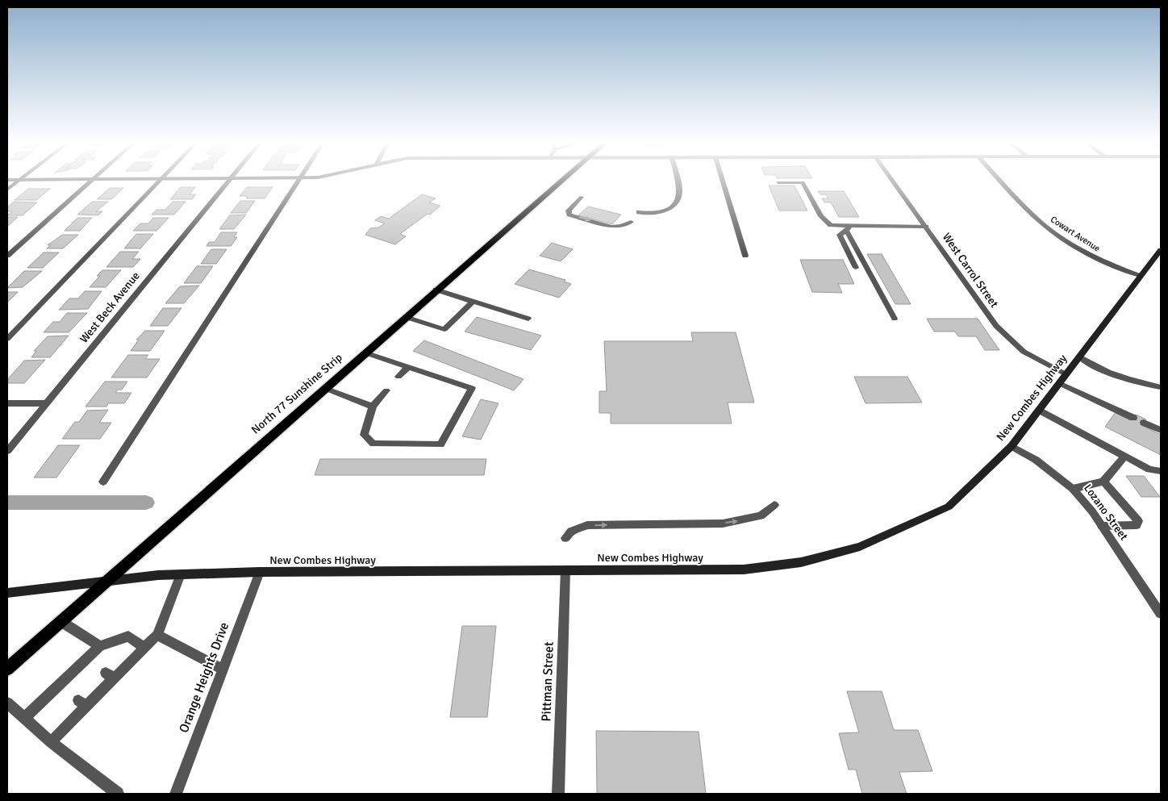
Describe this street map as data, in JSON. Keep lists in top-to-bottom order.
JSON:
{
  "streets": {
    "main road": ["North 77 Sunshine Strip"],
    "street": [
      "Cowart Avenue",
      "West Carrol Street",
      "West Beck Avenue",
      "New Combes Highway",
      "Lozano Street",
      "Orange Heights Drive",
      "Pittman Street"
    ]
  },
  "crossings": [
    ["Cowart Avenue", "New Combes Highway"],
    ["West Carrol Street", "New Combes Highway"],
    ["North 77 Sunshine Strip", "New Combes Highway"],
    ["New Combes Highway", "Lozano Street"],
    ["New Combes Highway", "Orange Heights Drive"],
    ["New Combes Highway", "Pittman Street"]
  ]
}
